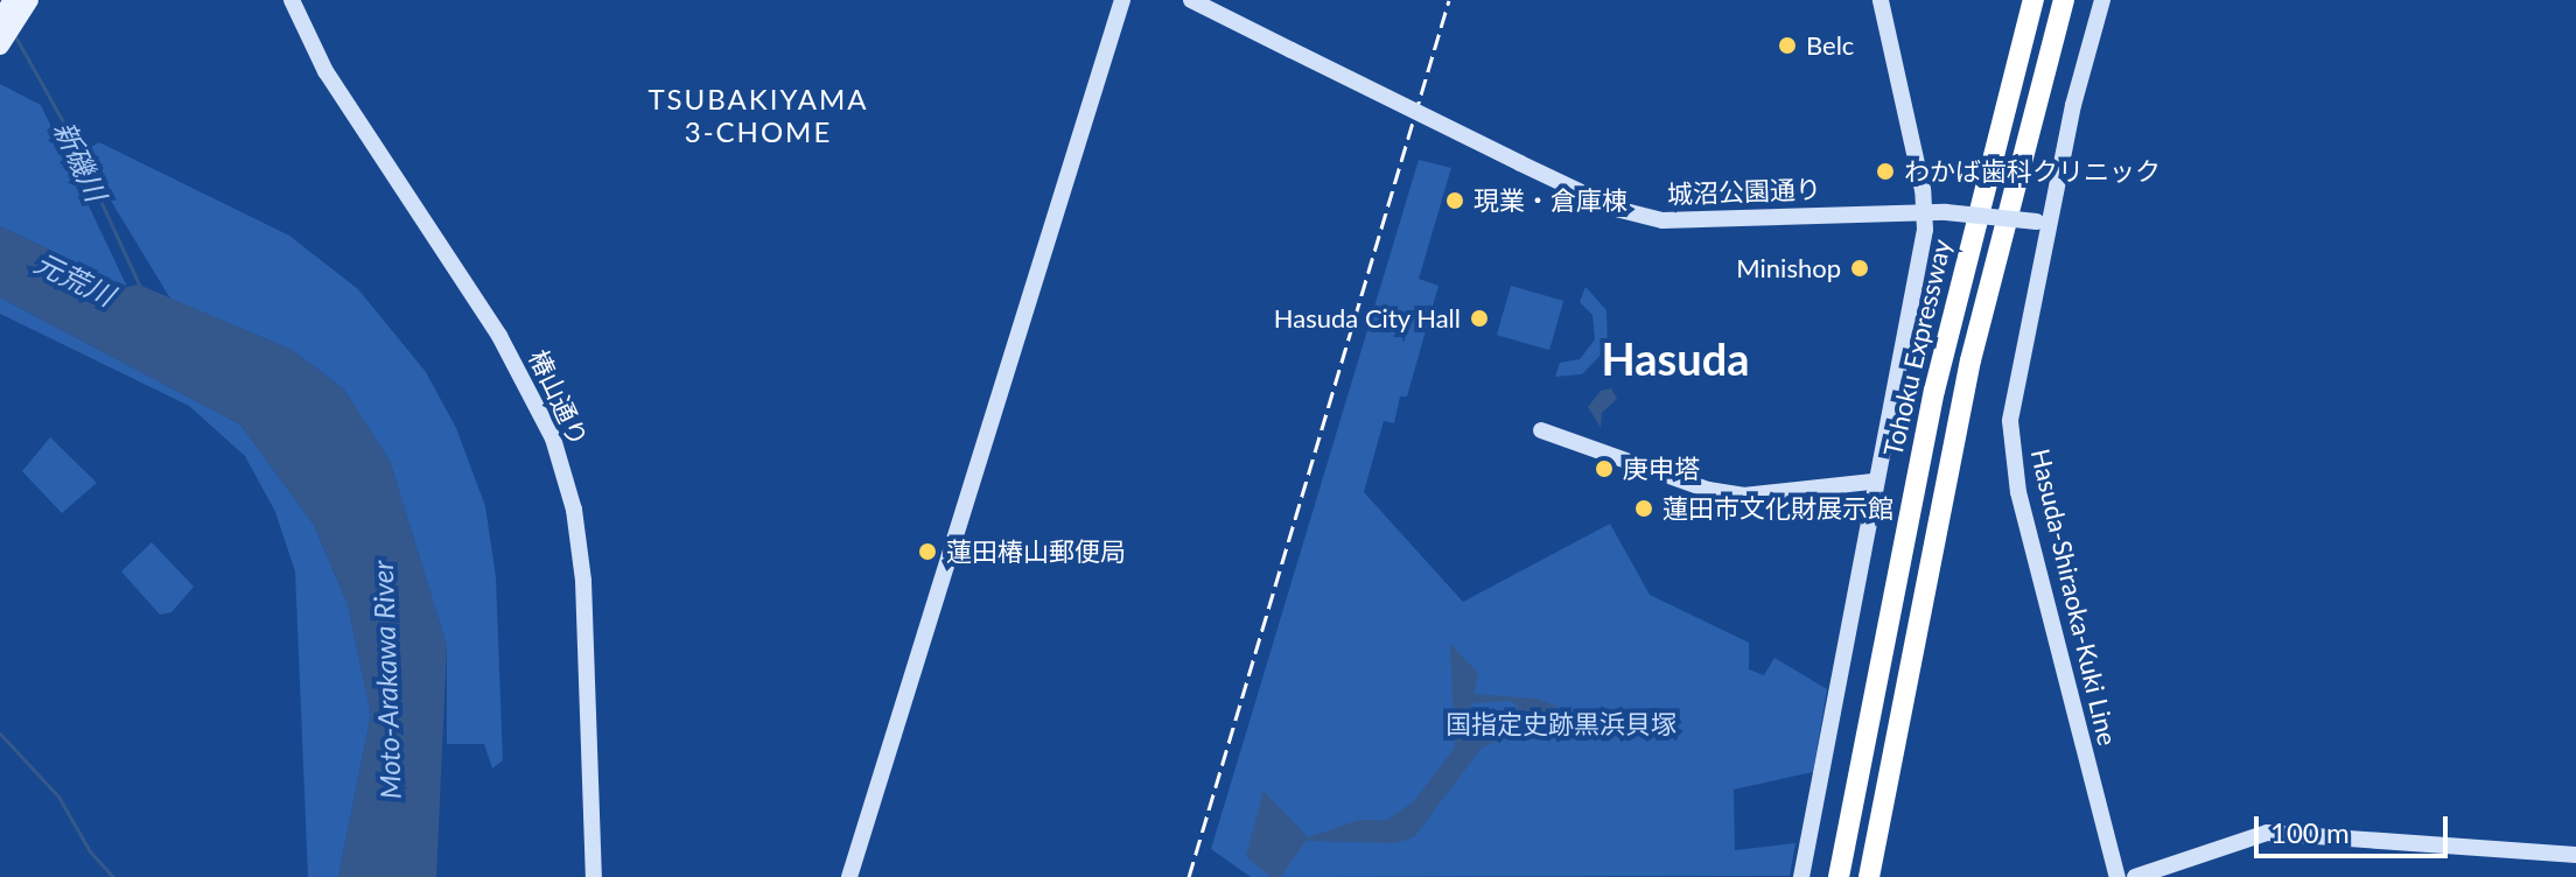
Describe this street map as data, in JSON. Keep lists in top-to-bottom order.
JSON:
{
  "streets": {
    "highway": ["Tohoku Expressway"],
    "street": ["城沼公園通り", "椿山通り", "Hasuda-Shiraoka-Kuki Line"]
  },
  "crossings": [
    ["城沼公園通り", "Hasuda-Shiraoka-Kuki Line"]
  ],
  "districts": ["TSUBAKIYAMA 3-CHOME", "Hasuda"],
  "water": ["新磯川", "元荒川", "Moto-Arakawa River"],
  "parks": ["国指定史跡黒浜貝塚"],
  "places": [
    "Belc",
    "わかば歯科クリニック",
    "現業・倉庫棟",
    "Minishop",
    "Hasuda City Hall",
    "庚申塔",
    "蓮田市文化財展示館",
    "蓮田椿山郵便局"
  ],
  "scale_bar": "100 m"
}
